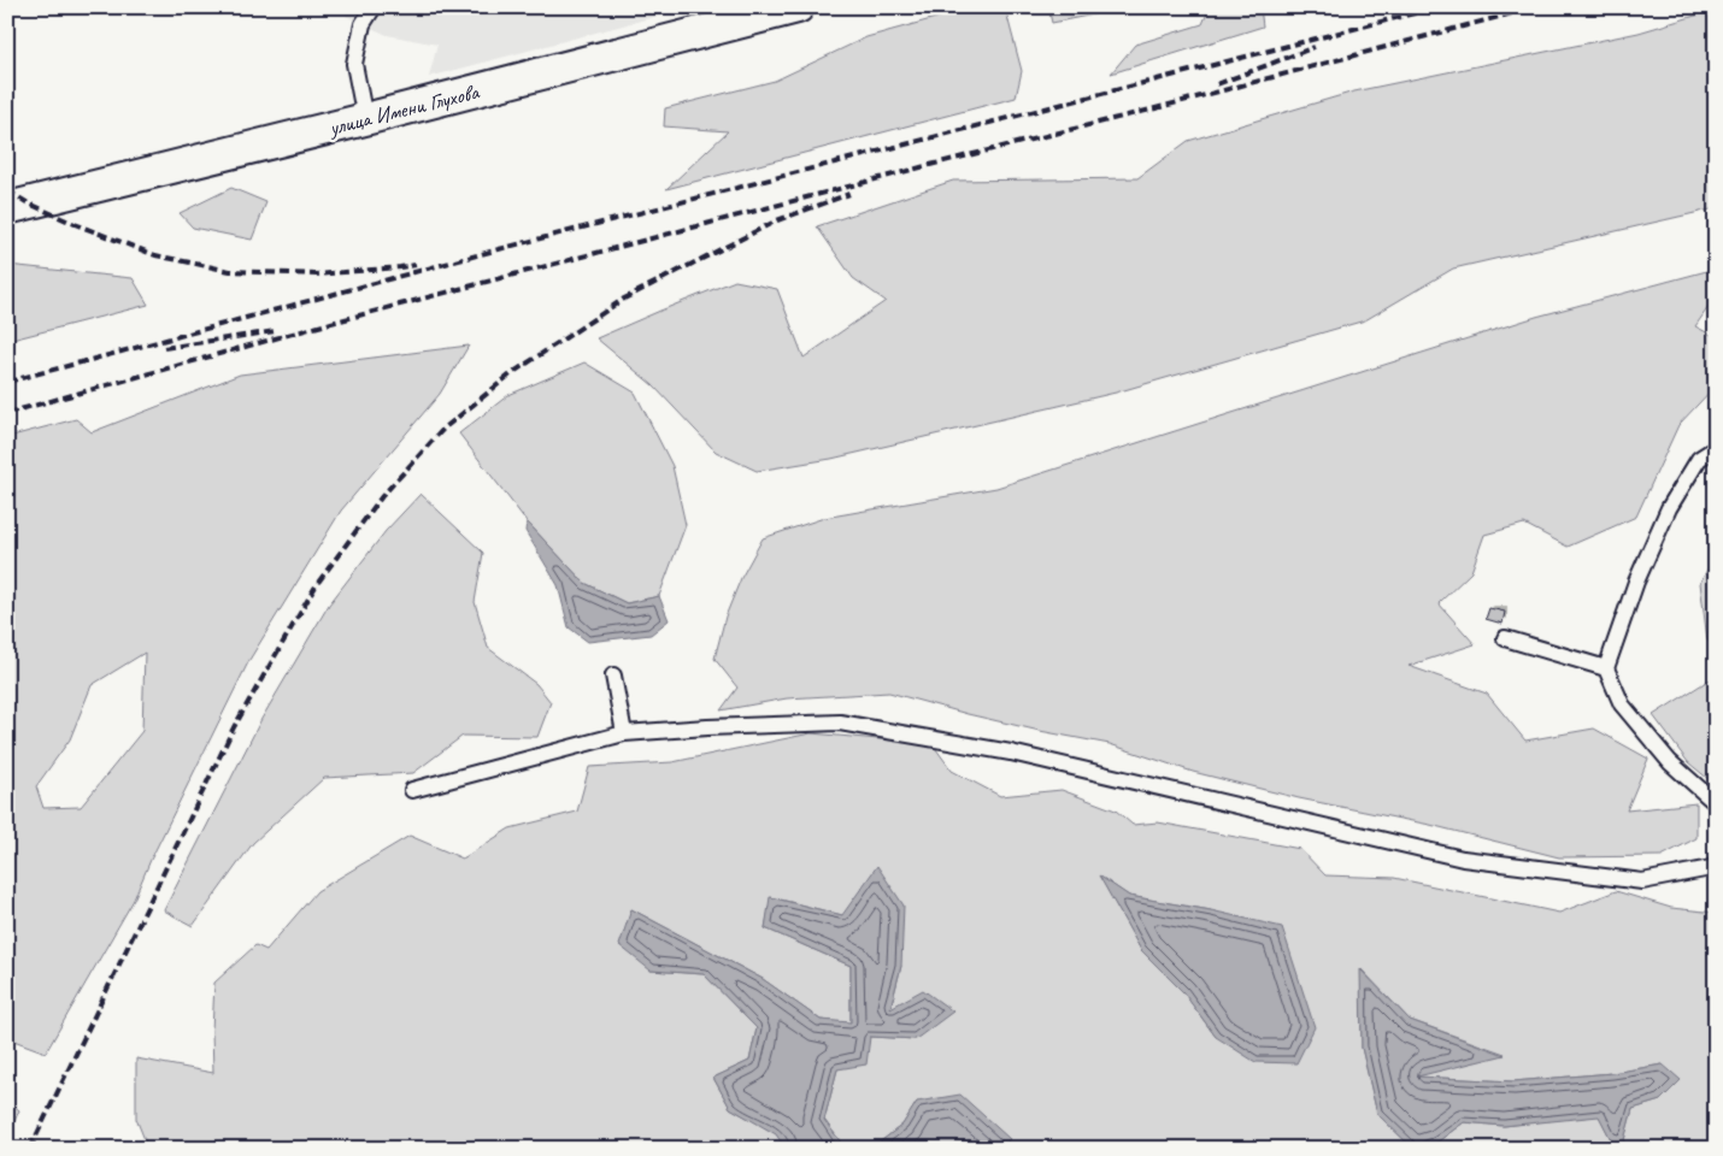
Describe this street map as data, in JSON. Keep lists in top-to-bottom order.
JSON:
{
  "streets": {
    "street": ["улица Имени Глухова"]
  }
}
